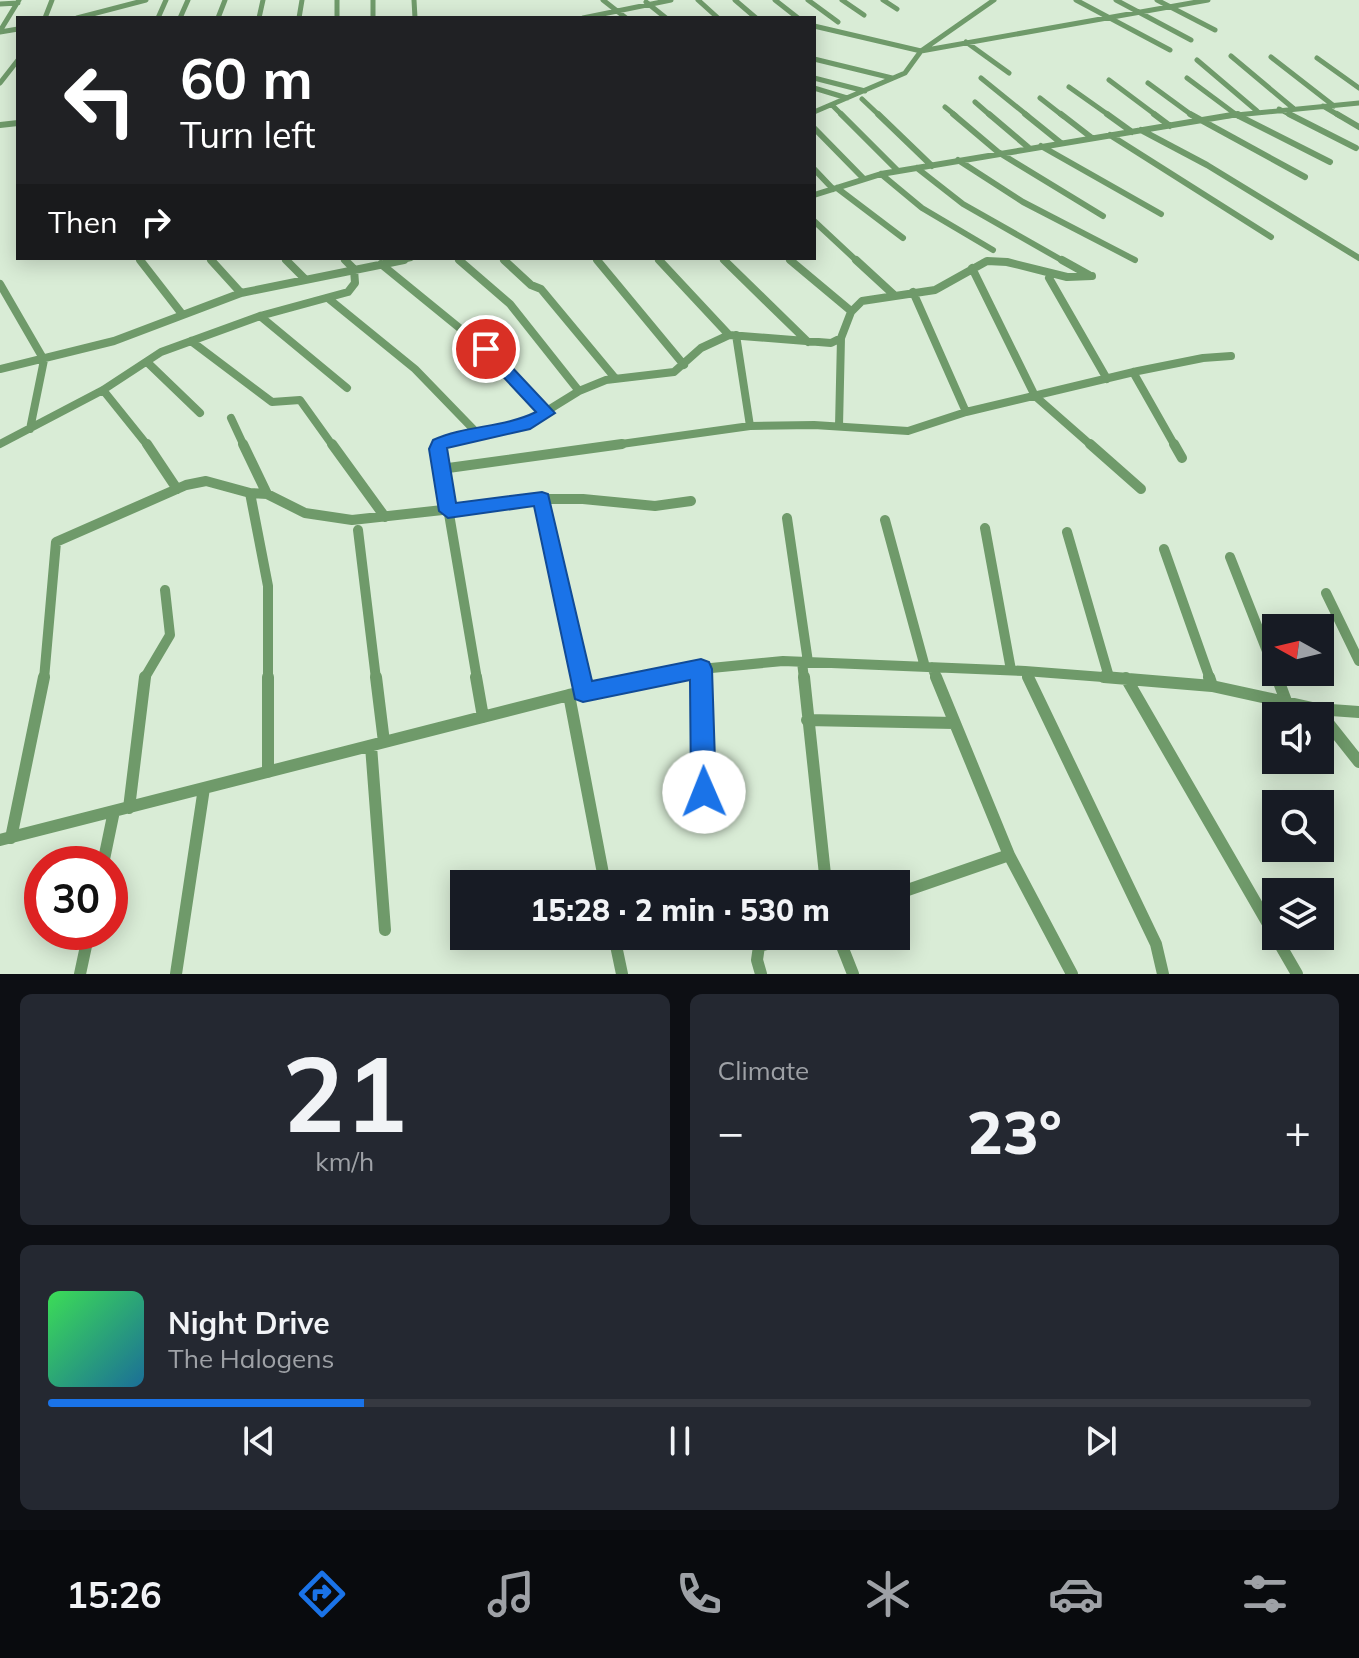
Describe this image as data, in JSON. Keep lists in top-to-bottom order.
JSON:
{
  "north": "left",
  "page": {
    "turn": ["60 m", "Turn left"],
    "then": "Then",
    "limit": "30",
    "trip": "15:28 · 2 min · 530 m",
    "tile": [
      ["21", "km/h"],
      "Climate"
    ],
    "heat": ["−", "23°", "+"],
    "song": ["Night Drive", "The Halogens"],
    "tabs": "15:26"
  }
}
